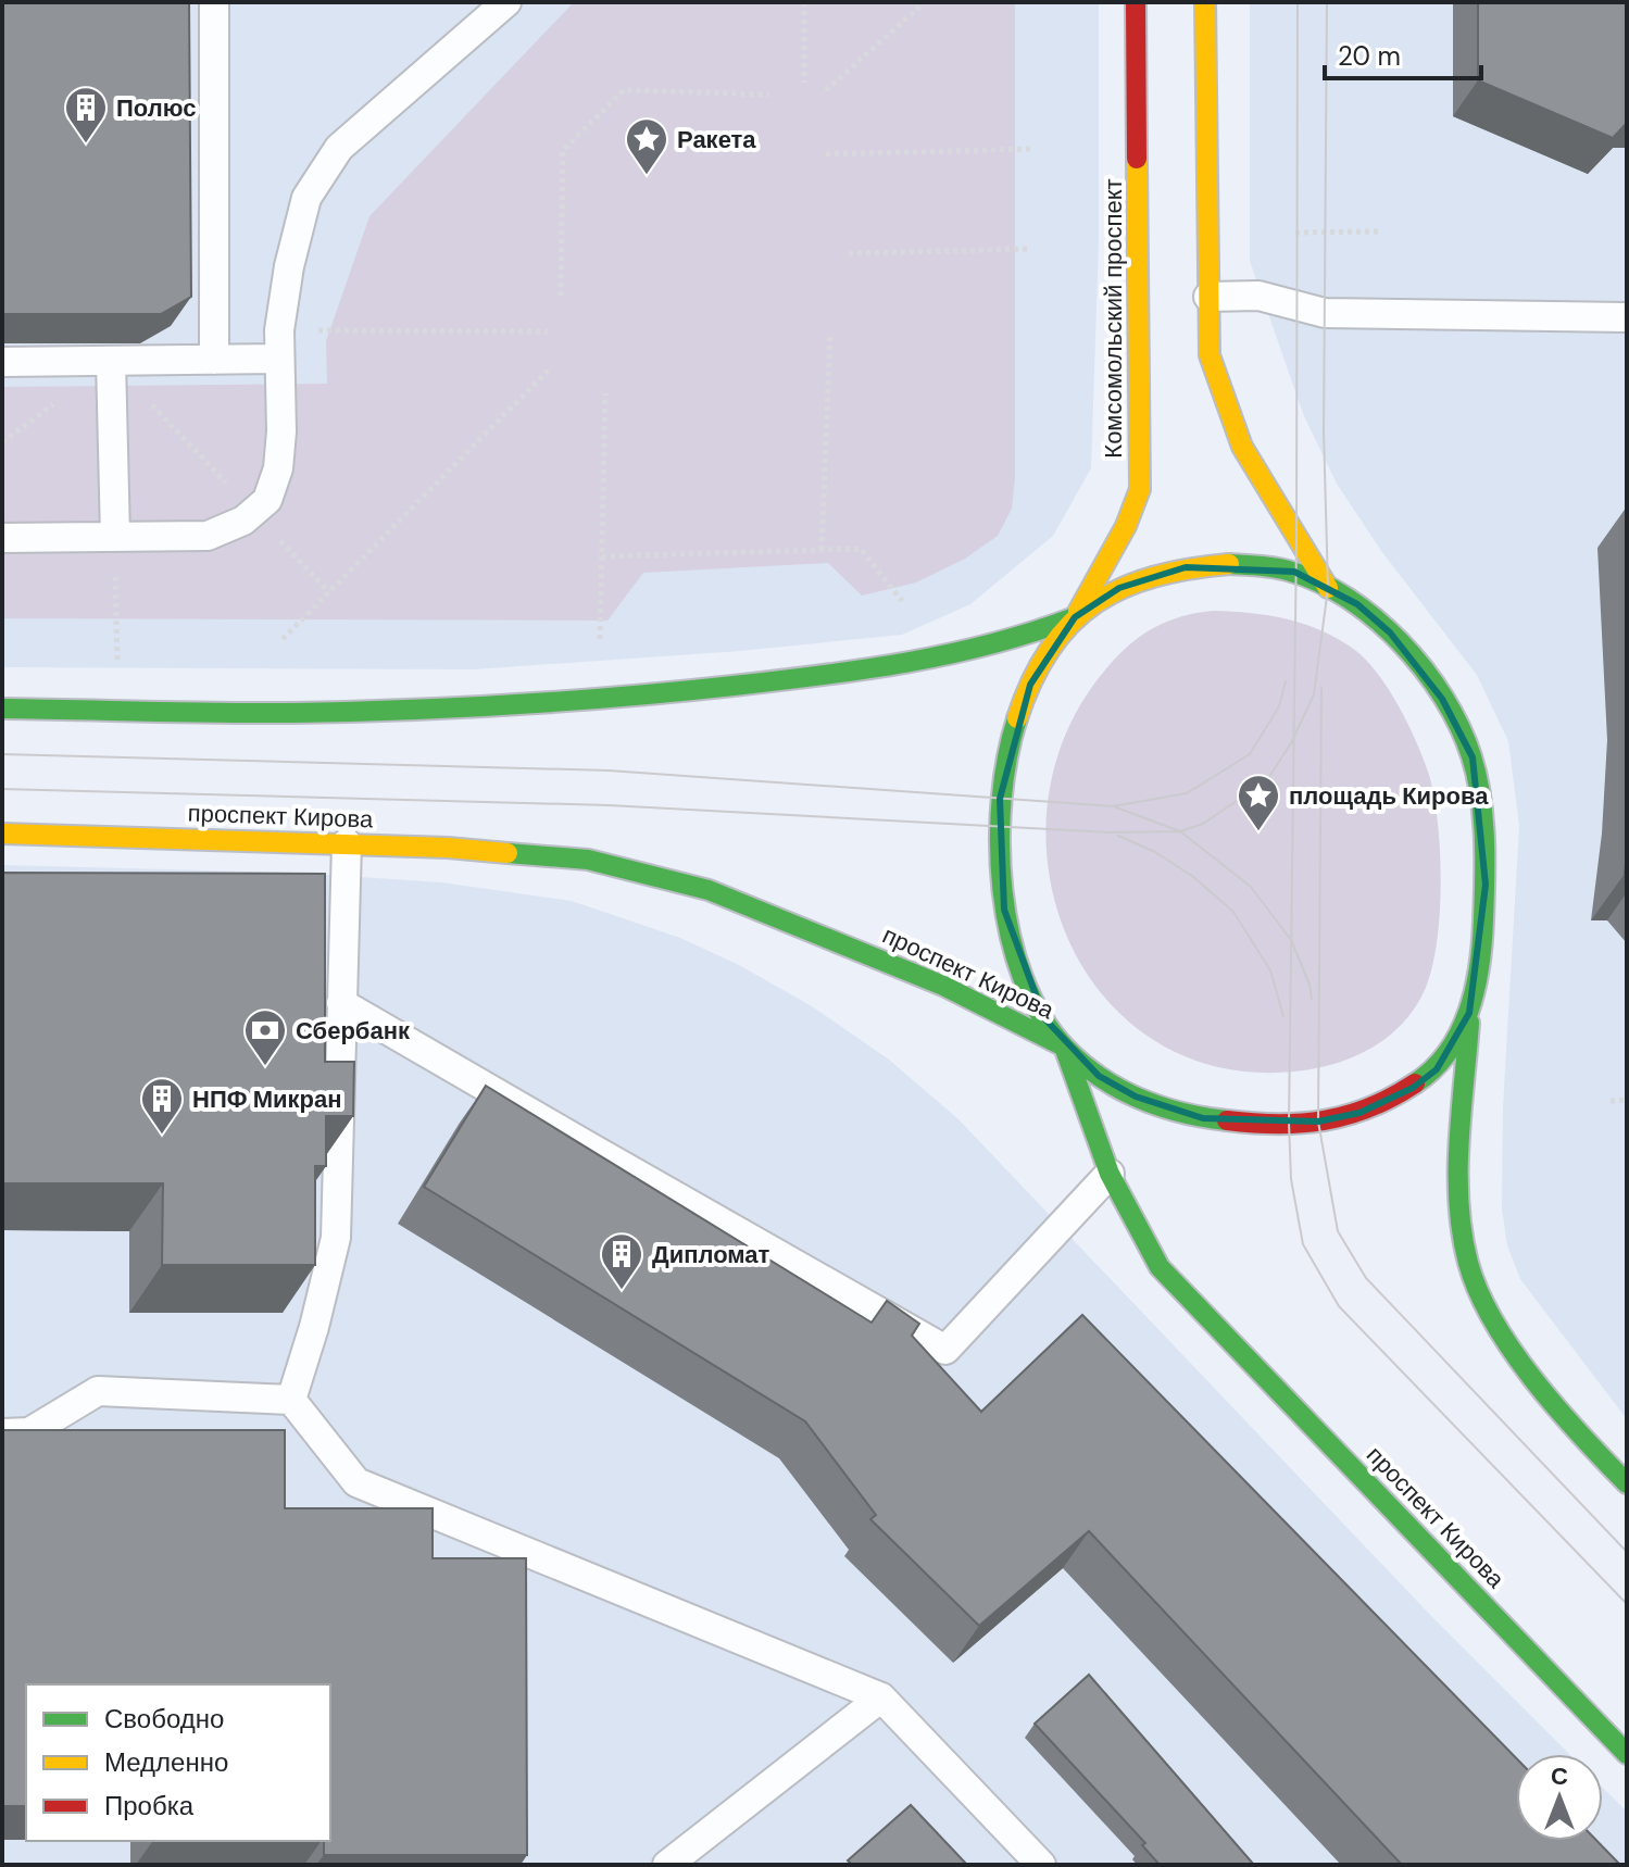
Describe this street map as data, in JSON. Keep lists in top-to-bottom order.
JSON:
{
  "streets": {
    "main road": ["Комсомольский проспект", "проспект Кирова"]
  },
  "places": {
    "building": ["Полюс", "НПФ Микран", "Дипломат"],
    "place": ["Ракета", "площадь Кирова"],
    "bank": ["Сбербанк"]
  },
  "legend": ["Свободно", "Медленно", "Пробка"],
  "scale_bar": "20 m",
  "north": "top"
}
